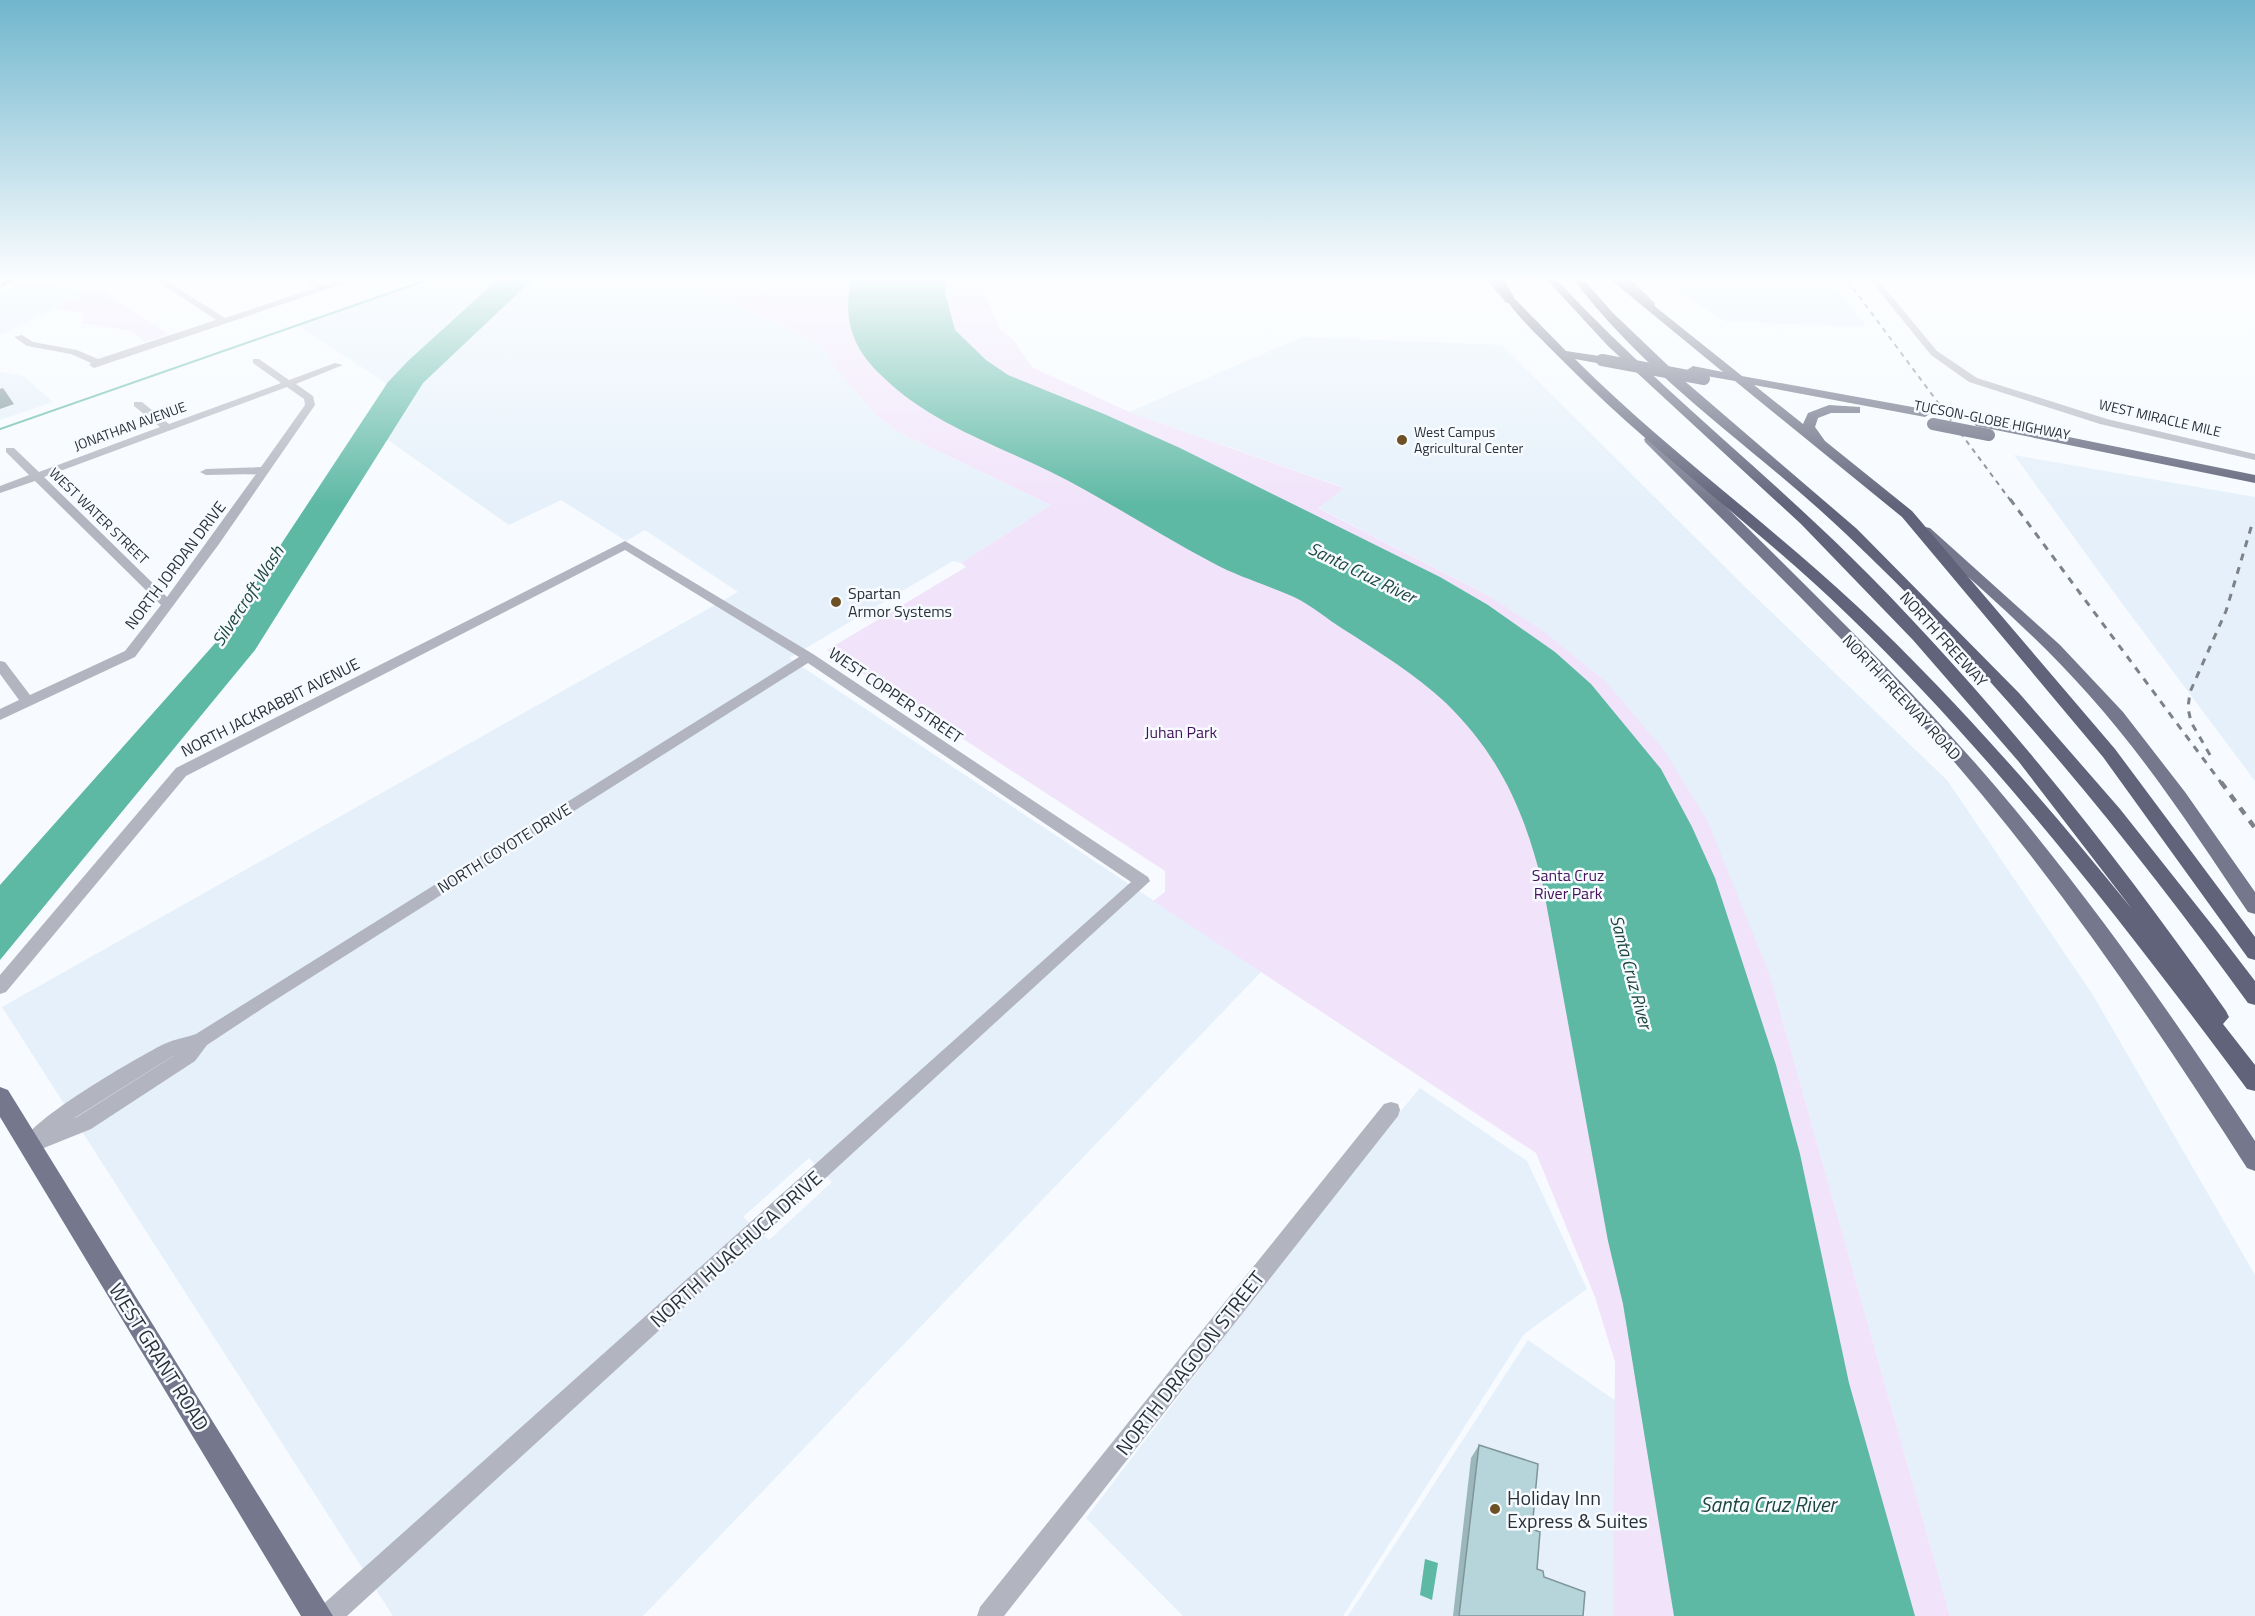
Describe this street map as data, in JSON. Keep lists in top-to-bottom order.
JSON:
{
  "streets": {
    "highway": ["TUCSON-GLOBE HIGHWAY", "NORTH FREEWAY", "NORTH FREEWAY ROAD"],
    "main road": ["WEST GRANT ROAD"],
    "street": [
      "WEST MIRACLE MILE",
      "JONATHAN AVENUE",
      "WEST WATER STREET",
      "NORTH JORDAN DRIVE",
      "WEST COPPER STREET",
      "NORTH JACKRABBIT AVENUE",
      "NORTH COYOTE DRIVE",
      "NORTH HUACHUCA DRIVE",
      "NORTH DRAGOON STREET"
    ]
  },
  "crossings": [
    ["JONATHAN AVENUE", "WEST WATER STREET"],
    ["JONATHAN AVENUE", "NORTH JORDAN DRIVE"],
    ["WEST WATER STREET", "NORTH JORDAN DRIVE"],
    ["WEST COPPER STREET", "NORTH JACKRABBIT AVENUE"],
    ["WEST COPPER STREET", "NORTH COYOTE DRIVE"],
    ["WEST COPPER STREET", "NORTH HUACHUCA DRIVE"],
    ["NORTH COYOTE DRIVE", "WEST GRANT ROAD"]
  ],
  "water": ["Santa Cruz River", "Silvercroft Wash"],
  "parks": ["Juhan Park", "Santa Cruz River Park"],
  "places": ["West Campus Agricultural Center", "Spartan Armor Systems", "Holiday Inn Express & Suites"]
}
